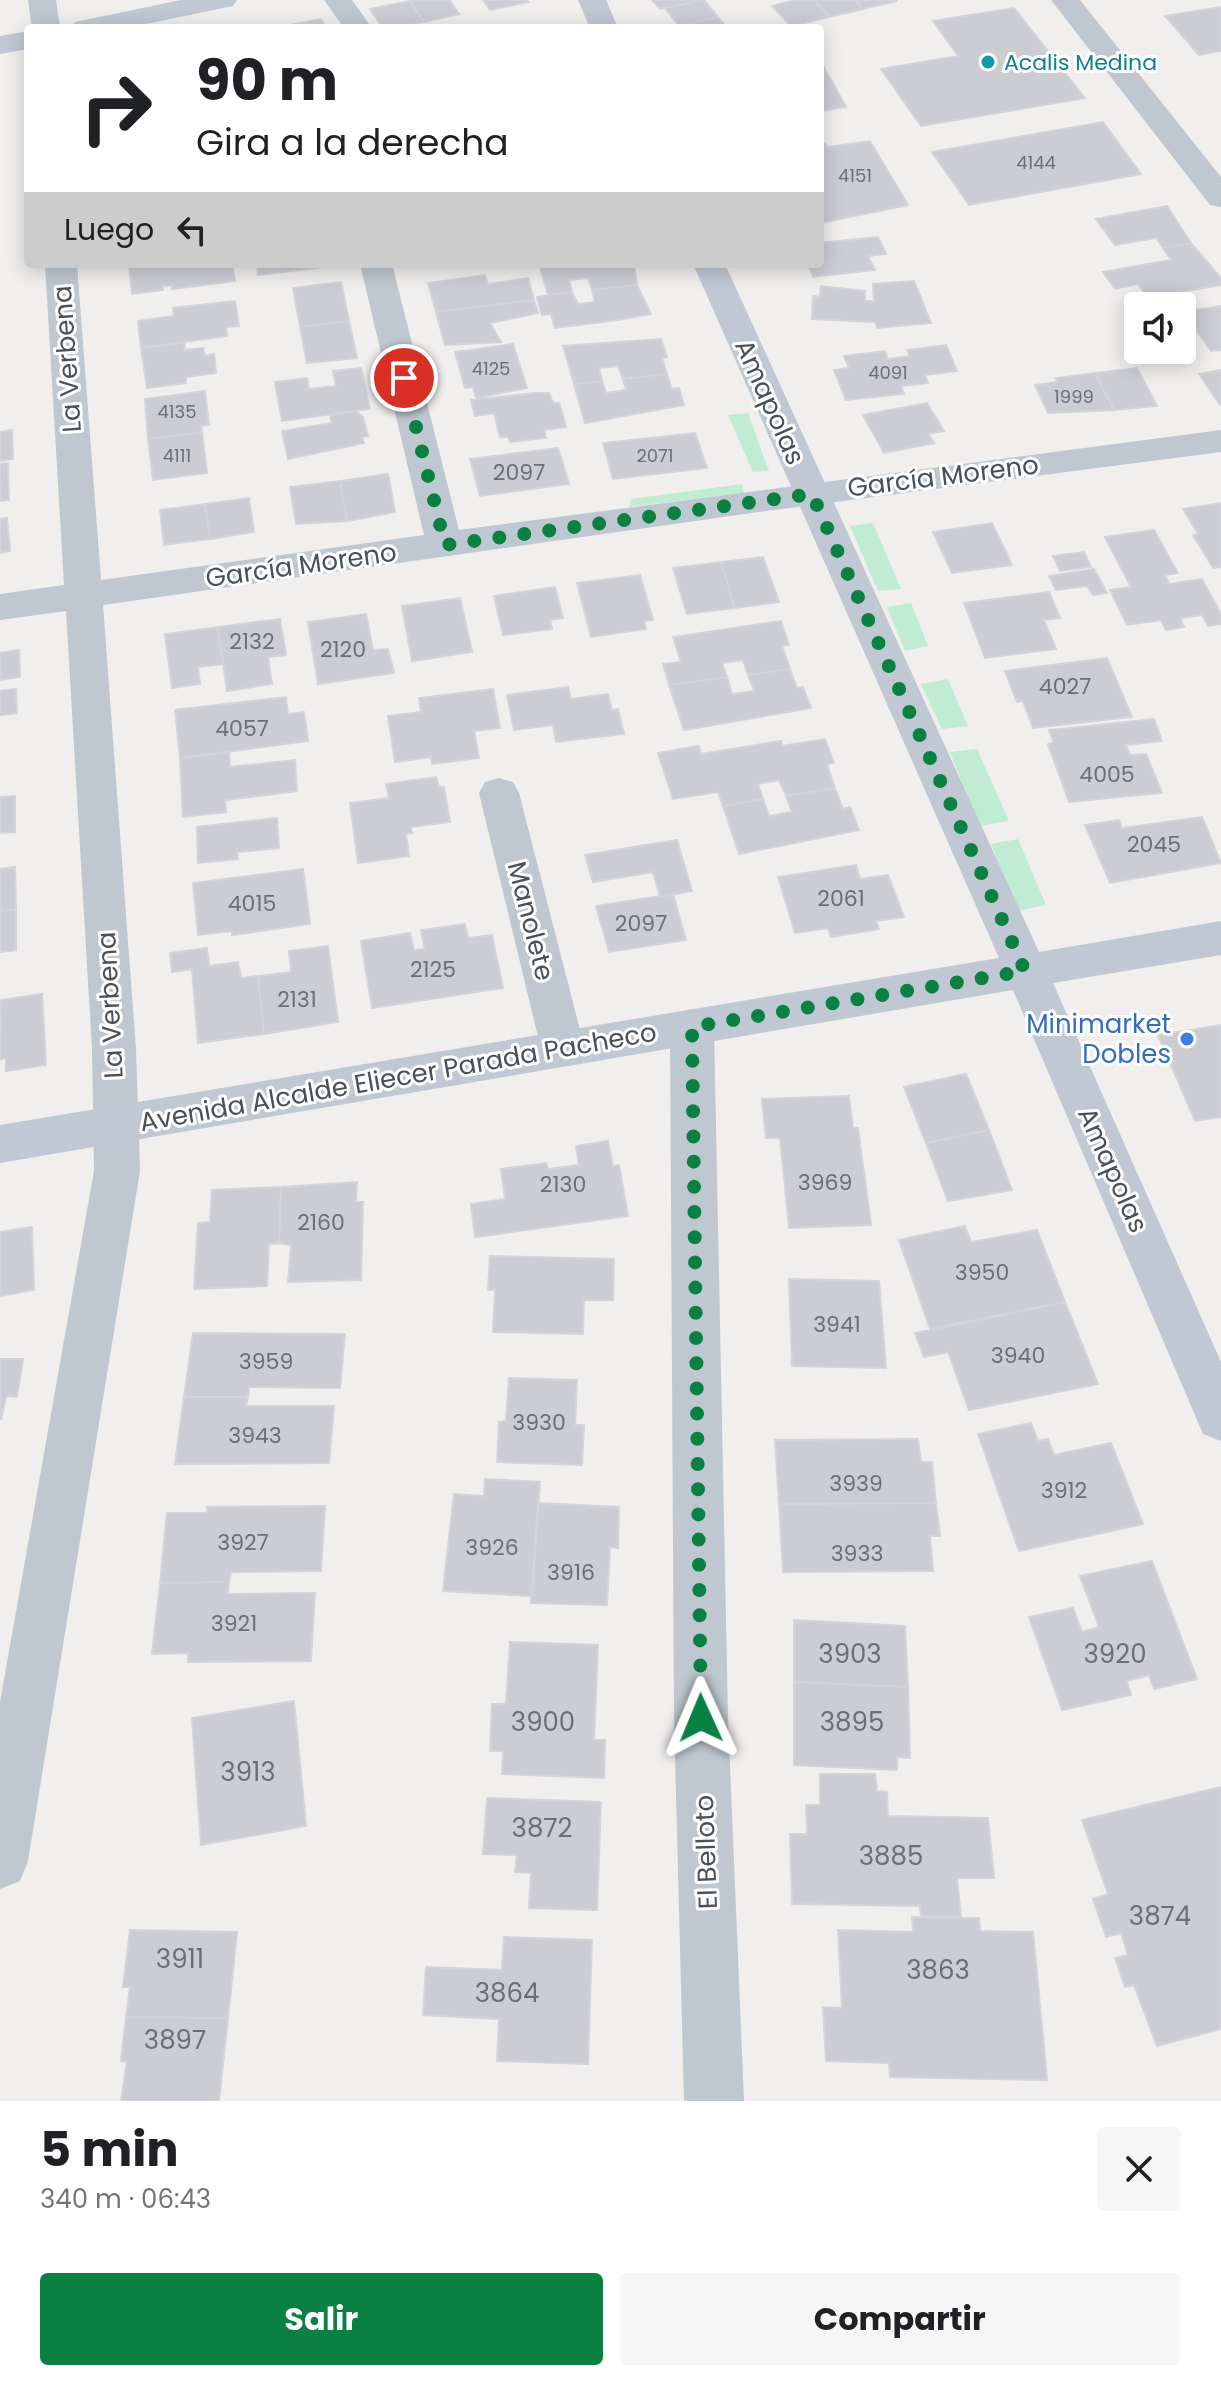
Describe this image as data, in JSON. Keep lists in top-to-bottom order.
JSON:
{
  "streets": {
    "street": [
      "La Verbena",
      "Amapolas",
      "García Moreno",
      "Manolete",
      "Avenida Alcalde Eliecer Parada Pacheco",
      "El Belloto"
    ]
  },
  "crossings": [
    ["La Verbena", "García Moreno"],
    ["La Verbena", "Avenida Alcalde Eliecer Parada Pacheco"],
    ["Amapolas", "García Moreno"],
    ["Amapolas", "Avenida Alcalde Eliecer Parada Pacheco"],
    ["Manolete", "Avenida Alcalde Eliecer Parada Pacheco"],
    ["Avenida Alcalde Eliecer Parada Pacheco", "El Belloto"]
  ],
  "places": ["Acalis Medina", "Minimarket Dobles"],
  "house_numbers": [
    "4144",
    "4151",
    "4125",
    "4091",
    "1999",
    "4135",
    "4111",
    "2071",
    "2097",
    "2132",
    "2120",
    "4027",
    "4057",
    "4005",
    "2045",
    "2061",
    "4015",
    "2097",
    "2125",
    "2131",
    "3969",
    "2130",
    "2160",
    "3950",
    "3941",
    "3940",
    "3959",
    "3930",
    "3943",
    "3939",
    "3912",
    "3927",
    "3926",
    "3933",
    "3916",
    "3921",
    "3903",
    "3920",
    "3900",
    "3895",
    "3913",
    "3872",
    "3885",
    "3874",
    "3911",
    "3863",
    "3864",
    "3897"
  ],
  "page": {
    "turn": ["90 m", "Gira a la derecha"],
    "then": "Luego",
    "heading": ["5 min", "340 m · 06:43"],
    "buttons": ["Salir", "Compartir"]
  }
}
